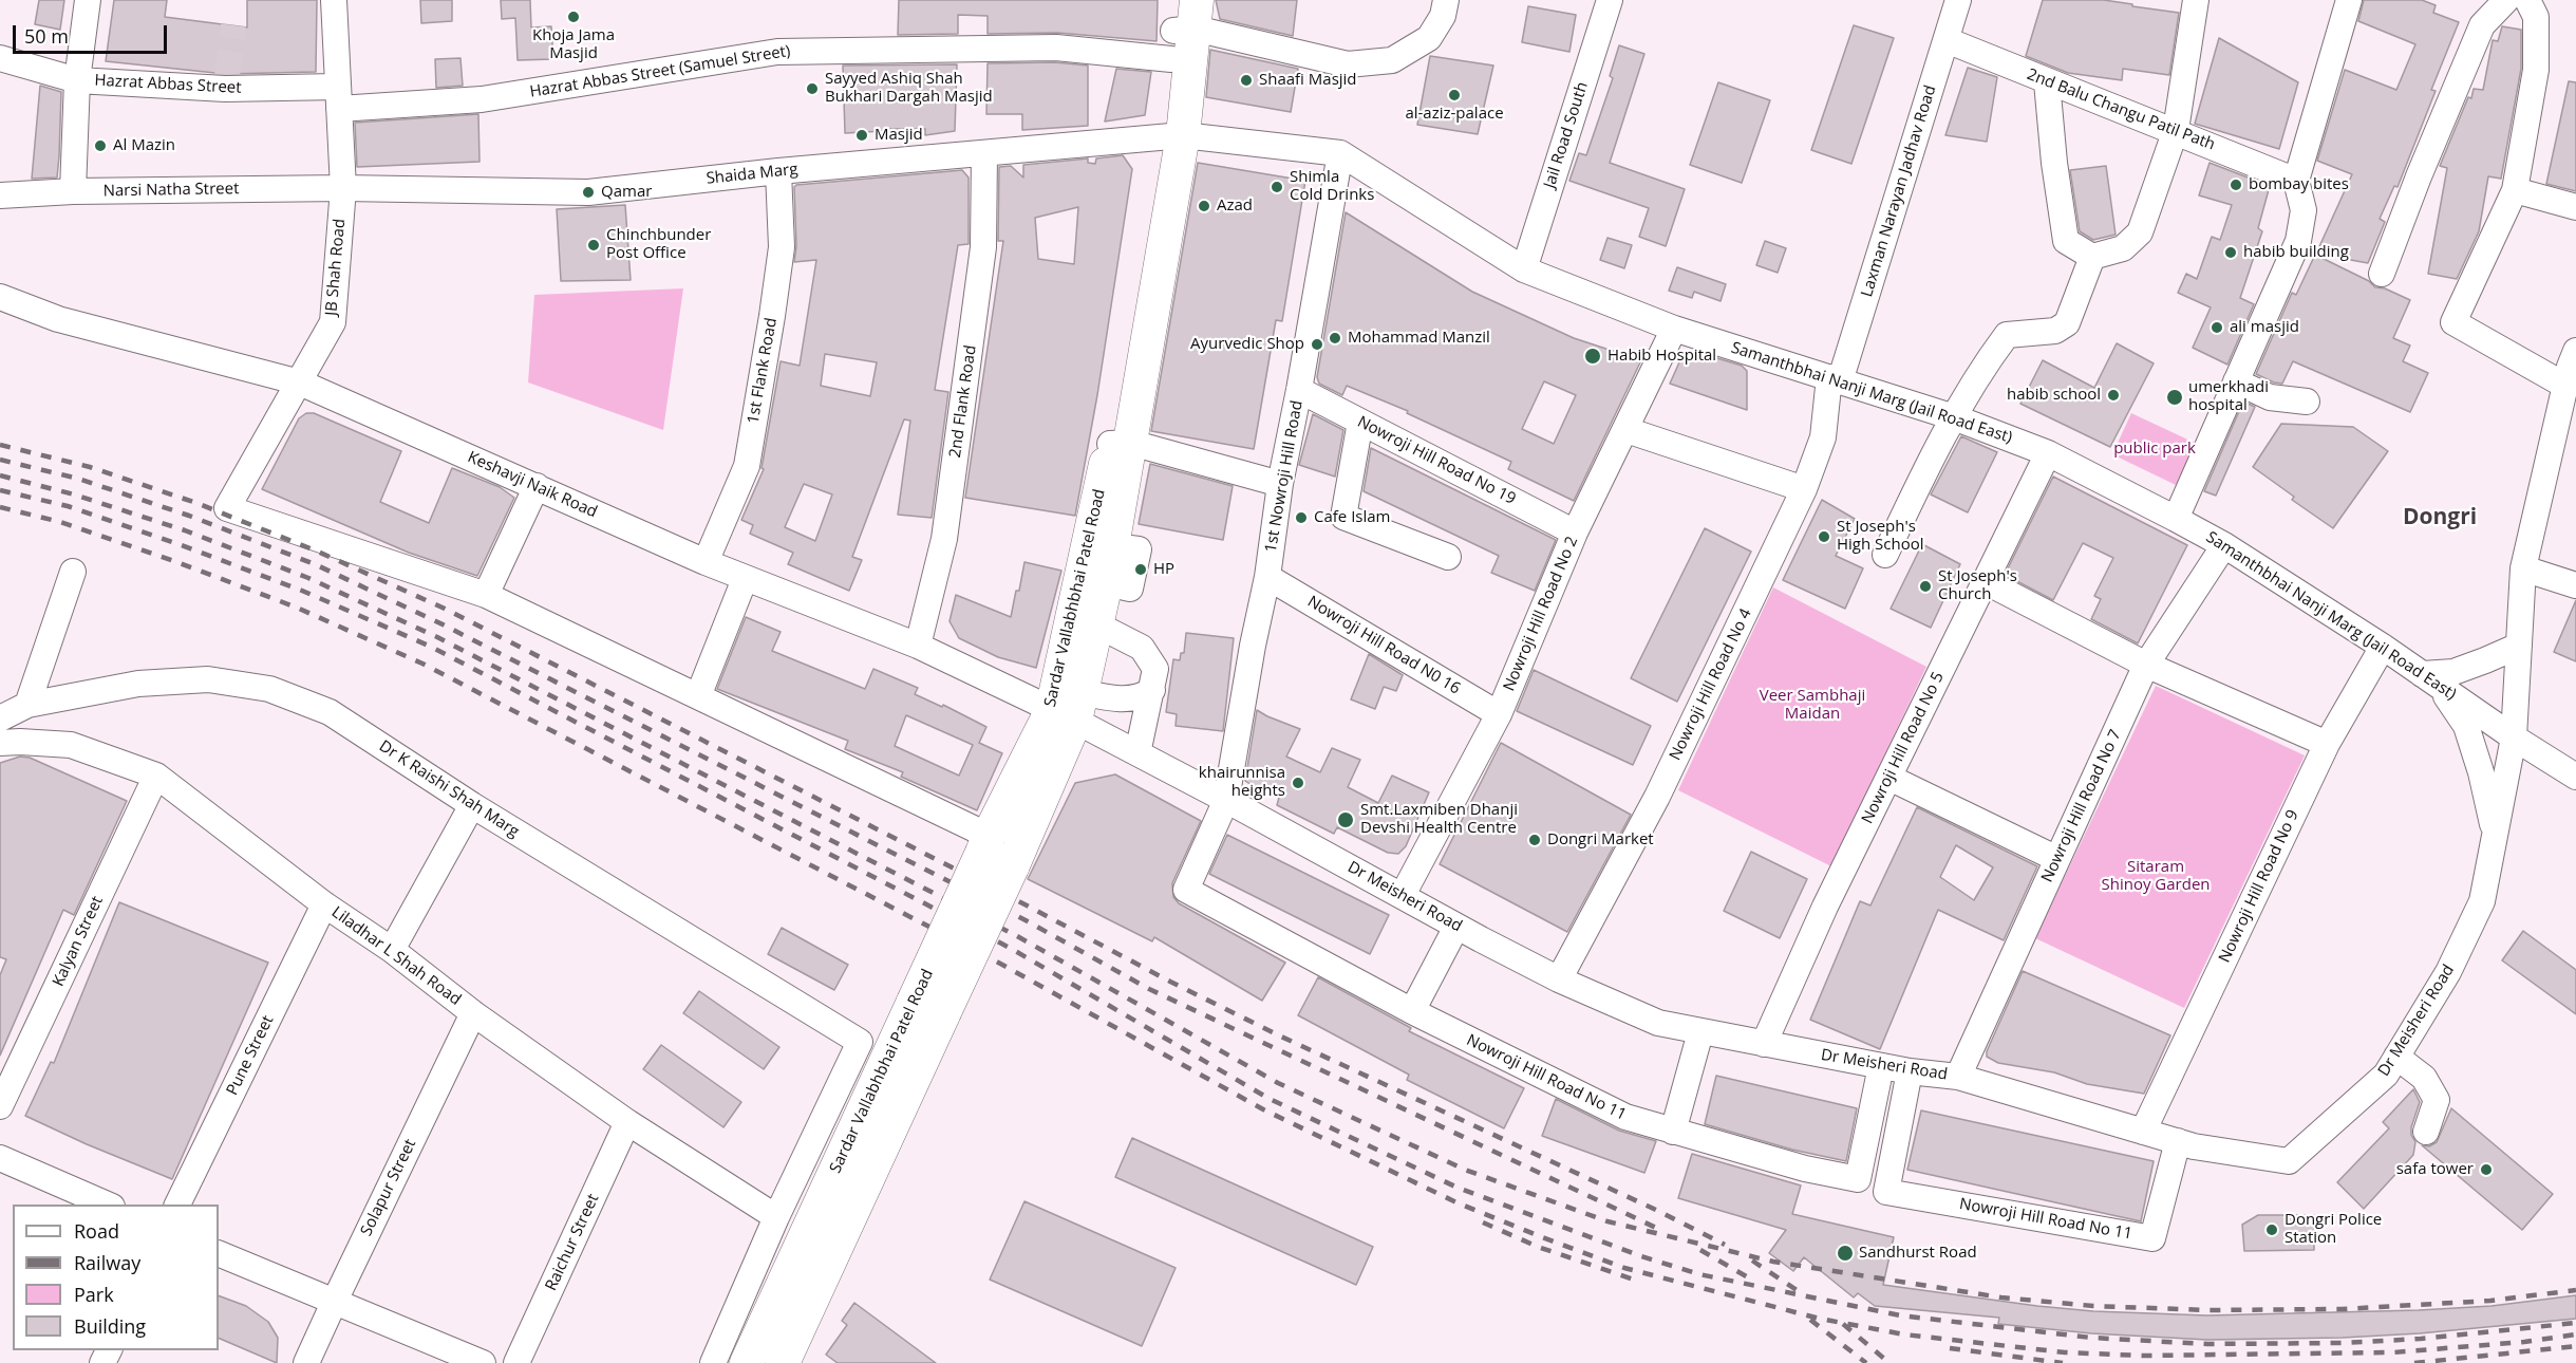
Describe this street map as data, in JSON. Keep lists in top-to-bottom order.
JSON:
{
  "streets": {
    "main road": ["Sardar Vallabhbhai Patel Road"],
    "street": [
      "Hazrat Abbas Street (Samuel Street)",
      "Hazrat Abbas Street",
      "2nd Balu Changu Patil Path",
      "Jail Road South",
      "Shaida Marg",
      "Narsi Natha Street",
      "Laxman Narayan Jadhav Road",
      "JB Shah Road",
      "1st Flank Road",
      "Samanthbhai Nanji Marg (Jail Road East)",
      "2nd Flank Road",
      "Nowroji Hill Road No 19",
      "1st Nowroji Hill Road",
      "Keshavji Naik Road",
      "Nowroji Hill Road No 2",
      "Nowroji Hill Road N0 16",
      "Nowroji Hill Road No 4",
      "Nowroji Hill Road No 5",
      "Dr K Raishi Shah Marg",
      "Nowroji Hill Road No 7",
      "Nowroji Hill Road No 9",
      "Dr Meisheri Road",
      "Kalyan Street",
      "Liladhar L Shah Road",
      "Pune Street",
      "Nowroji Hill Road No 11",
      "Solapur Street",
      "Raichur Street"
    ]
  },
  "crossings": [
    ["Hazrat Abbas Street (Samuel Street)", "Hazrat Abbas Street"],
    ["Hazrat Abbas Street (Samuel Street)", "JB Shah Road"],
    ["Hazrat Abbas Street (Samuel Street)", "Sardar Vallabhbhai Patel Road"],
    ["Hazrat Abbas Street", "JB Shah Road"],
    ["2nd Balu Changu Patil Path", "Laxman Narayan Jadhav Road"],
    ["Jail Road South", "Samanthbhai Nanji Marg (Jail Road East)"],
    ["Shaida Marg", "Narsi Natha Street"],
    ["Shaida Marg", "JB Shah Road"],
    ["Shaida Marg", "1st Flank Road"],
    ["Shaida Marg", "Samanthbhai Nanji Marg (Jail Road East)"],
    ["Shaida Marg", "2nd Flank Road"],
    ["Shaida Marg", "Sardar Vallabhbhai Patel Road"],
    ["Narsi Natha Street", "JB Shah Road"],
    ["Laxman Narayan Jadhav Road", "Samanthbhai Nanji Marg (Jail Road East)"],
    ["Laxman Narayan Jadhav Road", "Nowroji Hill Road No 4"],
    ["JB Shah Road", "Keshavji Naik Road"],
    ["1st Flank Road", "Keshavji Naik Road"],
    ["Samanthbhai Nanji Marg (Jail Road East)", "1st Nowroji Hill Road"],
    ["Samanthbhai Nanji Marg (Jail Road East)", "Sardar Vallabhbhai Patel Road"],
    ["Samanthbhai Nanji Marg (Jail Road East)", "Nowroji Hill Road No 2"],
    ["Samanthbhai Nanji Marg (Jail Road East)", "Nowroji Hill Road No 4"],
    ["Samanthbhai Nanji Marg (Jail Road East)", "Nowroji Hill Road No 5"],
    ["Samanthbhai Nanji Marg (Jail Road East)", "Nowroji Hill Road No 7"],
    ["Samanthbhai Nanji Marg (Jail Road East)", "Nowroji Hill Road No 9"],
    ["Samanthbhai Nanji Marg (Jail Road East)", "Dr Meisheri Road"],
    ["2nd Flank Road", "Keshavji Naik Road"],
    ["Nowroji Hill Road No 19", "1st Nowroji Hill Road"],
    ["Nowroji Hill Road No 19", "Nowroji Hill Road No 2"],
    ["1st Nowroji Hill Road", "Nowroji Hill Road N0 16"],
    ["1st Nowroji Hill Road", "Dr Meisheri Road"],
    ["1st Nowroji Hill Road", "Nowroji Hill Road No 11"],
    ["Keshavji Naik Road", "Sardar Vallabhbhai Patel Road"],
    ["Keshavji Naik Road", "Dr Meisheri Road"],
    ["Sardar Vallabhbhai Patel Road", "Dr Meisheri Road"],
    ["Nowroji Hill Road No 2", "Nowroji Hill Road N0 16"],
    ["Nowroji Hill Road No 2", "Dr Meisheri Road"],
    ["Nowroji Hill Road No 4", "Dr Meisheri Road"],
    ["Nowroji Hill Road No 5", "Dr Meisheri Road"],
    ["Dr K Raishi Shah Marg", "Liladhar L Shah Road"],
    ["Nowroji Hill Road No 7", "Dr Meisheri Road"],
    ["Nowroji Hill Road No 9", "Dr Meisheri Road"],
    ["Dr Meisheri Road", "Nowroji Hill Road No 11"],
    ["Kalyan Street", "Liladhar L Shah Road"],
    ["Liladhar L Shah Road", "Pune Street"],
    ["Liladhar L Shah Road", "Solapur Street"],
    ["Liladhar L Shah Road", "Raichur Street"]
  ],
  "districts": ["Dongri"],
  "parks": ["public park", "Veer Sambhaji Maidan", "Sitaram Shinoy Garden"],
  "places": [
    "Khoja Jama Masjid",
    "Shaafi Masjid",
    "Sayyed Ashiq Shah Bukhari Dargah Masjid",
    "al-aziz-palace",
    "Masjid",
    "Al Mazin",
    "bombay bites",
    "Shimla Cold Drinks",
    "Qamar",
    "Azad",
    "Chinchbunder Post Office",
    "habib building",
    "ali masjid",
    "Mohammad Manzil",
    "Ayurvedic Shop",
    "Habib Hospital",
    "habib school",
    "umerkhadi hospital",
    "Cafe Islam",
    "St Joseph's High School",
    "HP",
    "St Joseph's Church",
    "khairunnisa heights",
    "Smt.Laxmiben Dhanji Devshi Health Centre",
    "Dongri Market",
    "safa tower",
    "Dongri Police Station",
    "Sandhurst Road"
  ],
  "legend": [
    "Road",
    "Railway",
    "Park",
    "Building"
  ],
  "scale_bar": "50 m"
}
